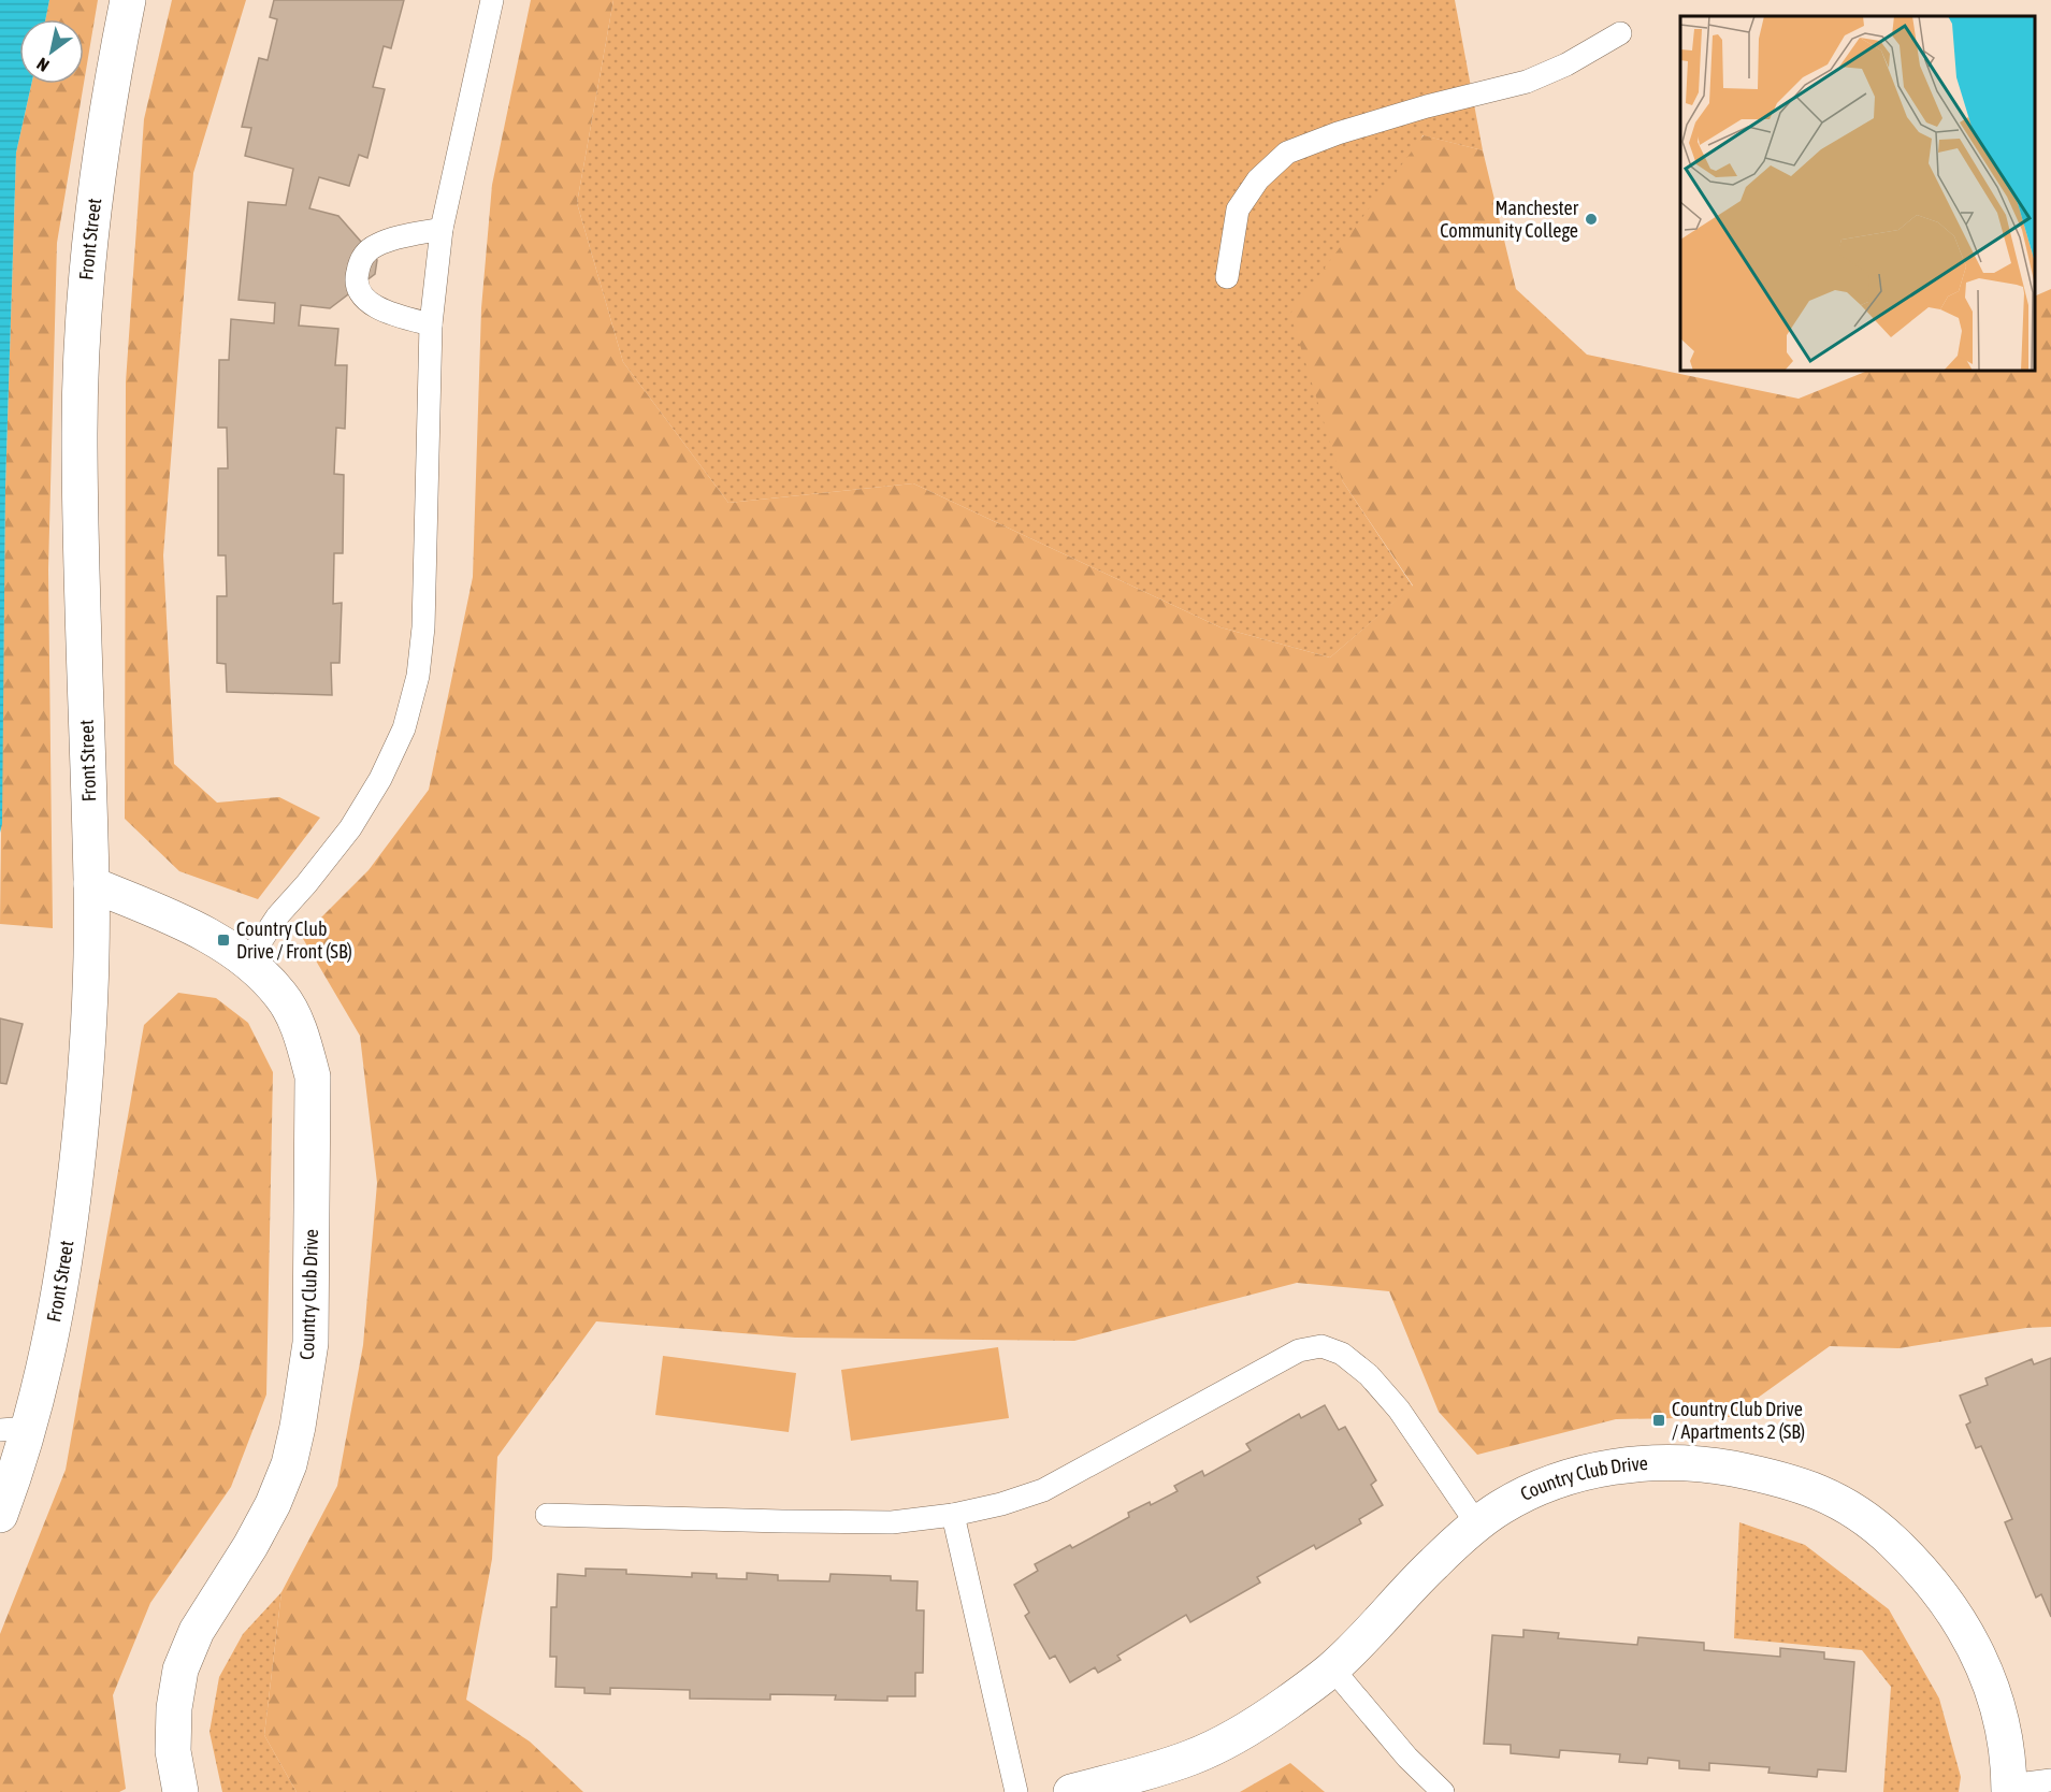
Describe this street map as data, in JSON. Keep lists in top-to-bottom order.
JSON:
{
  "streets": {
    "street": ["Front Street", "Country Club Drive"]
  },
  "crossings": [
    ["Front Street", "Country Club Drive"]
  ],
  "places": {
    "other": ["Manchester Community College"],
    "transit": ["Country Club Drive / Front (SB)", "Country Club Drive / Apartments 2 (SB)"]
  },
  "north": "bottom left"
}
